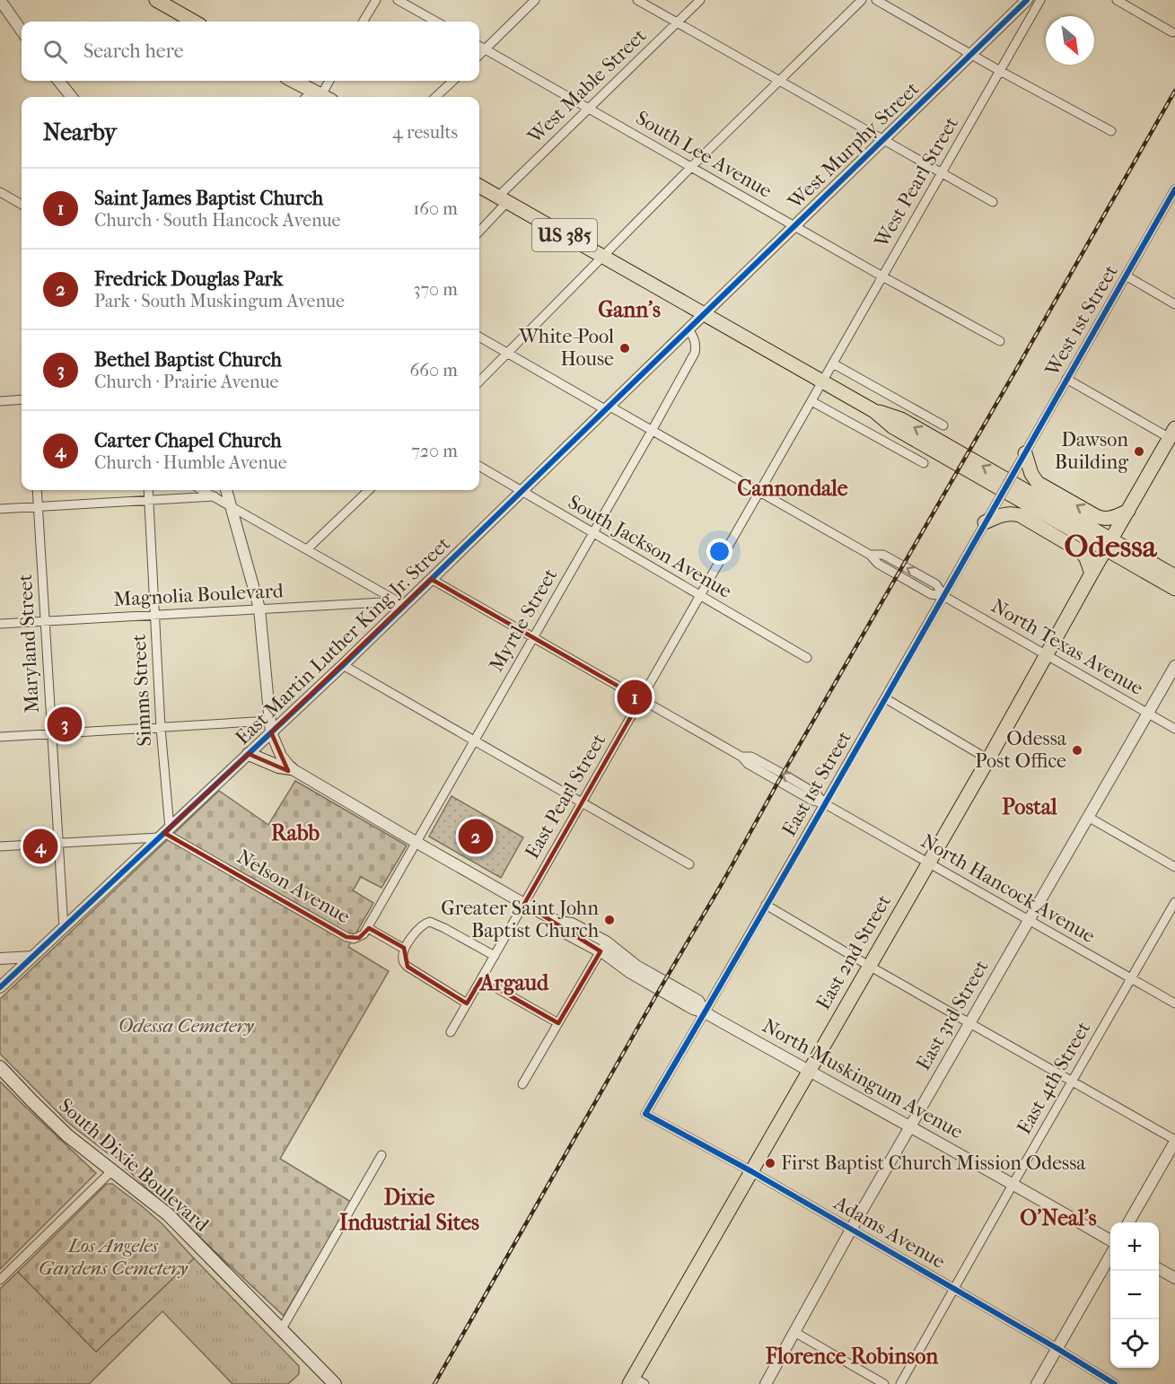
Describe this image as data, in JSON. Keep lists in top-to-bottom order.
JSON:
{
  "streets": {
    "main road": ["US 385", "East 2nd Street", "South Dixie Boulevard"],
    "street": [
      "West Mable Street",
      "West Murphy Street",
      "South Lee Avenue",
      "West Pearl Street",
      "West 1st Street",
      "South Jackson Avenue",
      "Magnolia Boulevard",
      "Myrtle Street",
      "East Martin Luther King Jr. Street",
      "Maryland Street",
      "North Texas Avenue",
      "Simms Street",
      "East 1st Street",
      "East Pearl Street",
      "Nelson Avenue",
      "North Hancock Avenue",
      "East 3rd Street",
      "East 4th Street",
      "North Muskingum Avenue",
      "Adams Avenue"
    ]
  },
  "crossings": [
    ["West Mable Street", "South Lee Avenue"],
    ["West Mable Street", "US 385"],
    ["West Murphy Street", "South Lee Avenue"],
    ["West Murphy Street", "US 385"],
    ["West Murphy Street", "East Martin Luther King Jr. Street"],
    ["South Lee Avenue", "West Pearl Street"],
    ["West Pearl Street", "US 385"],
    ["West Pearl Street", "East Pearl Street"],
    ["US 385", "East Martin Luther King Jr. Street"],
    ["US 385", "East Pearl Street"],
    ["US 385", "East 2nd Street"],
    ["West 1st Street", "East 1st Street"],
    ["South Jackson Avenue", "Myrtle Street"],
    ["South Jackson Avenue", "East Martin Luther King Jr. Street"],
    ["South Jackson Avenue", "East Pearl Street"],
    ["Magnolia Boulevard", "East Martin Luther King Jr. Street"],
    ["Magnolia Boulevard", "Maryland Street"],
    ["Magnolia Boulevard", "Simms Street"],
    ["Myrtle Street", "East Martin Luther King Jr. Street"],
    ["Myrtle Street", "North Texas Avenue"],
    ["Myrtle Street", "Nelson Avenue"],
    ["Myrtle Street", "North Hancock Avenue"],
    ["Myrtle Street", "North Muskingum Avenue"],
    ["East Martin Luther King Jr. Street", "Maryland Street"],
    ["East Martin Luther King Jr. Street", "North Texas Avenue"],
    ["East Martin Luther King Jr. Street", "Simms Street"],
    ["East Martin Luther King Jr. Street", "Nelson Avenue"],
    ["East Martin Luther King Jr. Street", "North Hancock Avenue"],
    ["North Texas Avenue", "East 1st Street"],
    ["North Texas Avenue", "East Pearl Street"],
    ["North Texas Avenue", "East 2nd Street"],
    ["North Texas Avenue", "East 3rd Street"],
    ["Simms Street", "Nelson Avenue"],
    ["East 1st Street", "North Hancock Avenue"],
    ["East 1st Street", "North Muskingum Avenue"],
    ["East 1st Street", "Adams Avenue"],
    ["East Pearl Street", "North Hancock Avenue"],
    ["East Pearl Street", "North Muskingum Avenue"],
    ["North Hancock Avenue", "East 2nd Street"],
    ["North Hancock Avenue", "East 3rd Street"],
    ["North Hancock Avenue", "East 4th Street"],
    ["East 2nd Street", "North Muskingum Avenue"],
    ["East 2nd Street", "Adams Avenue"],
    ["East 3rd Street", "North Muskingum Avenue"],
    ["East 3rd Street", "Adams Avenue"],
    ["East 4th Street", "North Muskingum Avenue"],
    ["East 4th Street", "Adams Avenue"]
  ],
  "districts": [
    "Gann's",
    "Cannondale",
    "Odessa",
    "Postal",
    "Rabb",
    "Argaud",
    "Dixie Industrial Sites",
    "O'Neal's",
    "Florence Robinson"
  ],
  "parks": ["Odessa Cemetery", "Los Angeles Gardens Cemetery"],
  "places": [
    "White-Pool House",
    "Dawson Building",
    "Odessa Post Office",
    "Greater Saint John Baptist Church",
    "First Baptist Church Mission Odessa"
  ],
  "north": "bottom right",
  "page": {
    "search": "Search here",
    "heading": ["Nearby", "4 results"],
    "list": [
      {
        "mark": "1",
        "name": "Saint James Baptist Church",
        "note": "Church · South Hancock Avenue",
        "value": "160 m"
      },
      {
        "mark": "2",
        "name": "Fredrick Douglas Park",
        "note": "Park · South Muskingum Avenue",
        "value": "370 m"
      },
      {
        "mark": "3",
        "name": "Bethel Baptist Church",
        "note": "Church · Prairie Avenue",
        "value": "660 m"
      },
      {
        "mark": "4",
        "name": "Carter Chapel Church",
        "note": "Church · Humble Avenue",
        "value": "720 m"
      }
    ],
    "pins": [
      "1",
      "3",
      "2",
      "4"
    ],
    "map_buttons": ["+", "−"]
  }
}
